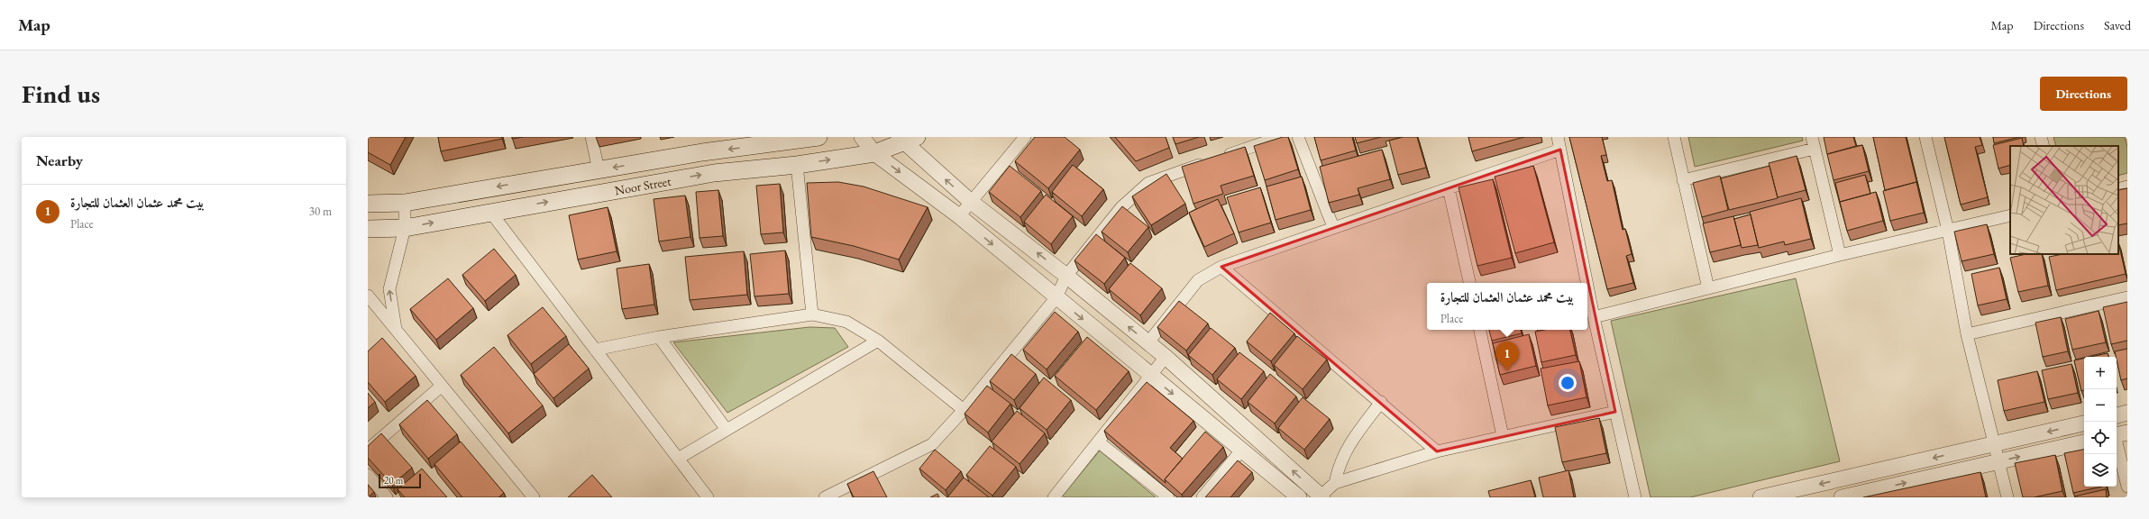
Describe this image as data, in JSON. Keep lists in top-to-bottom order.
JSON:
{
  "streets": {
    "main road": ["Noor Street"]
  },
  "scale_bar": "20 m",
  "page": {
    "header": "Map",
    "nav": ["Map", "Directions", "Saved"],
    "buttons": "Directions",
    "title": "Find us",
    "heading": "Nearby",
    "list": [
      {
        "mark": "1",
        "name": "بيت محمد عثمان العثمان للتجارة",
        "note": "Place",
        "value": "30 m"
      }
    ],
    "popup": ["بيت محمد عثمان العثمان للتجارة", "Place"],
    "pins": "1",
    "map_buttons": ["+", "−"],
    "scale": "20 m"
  }
}
